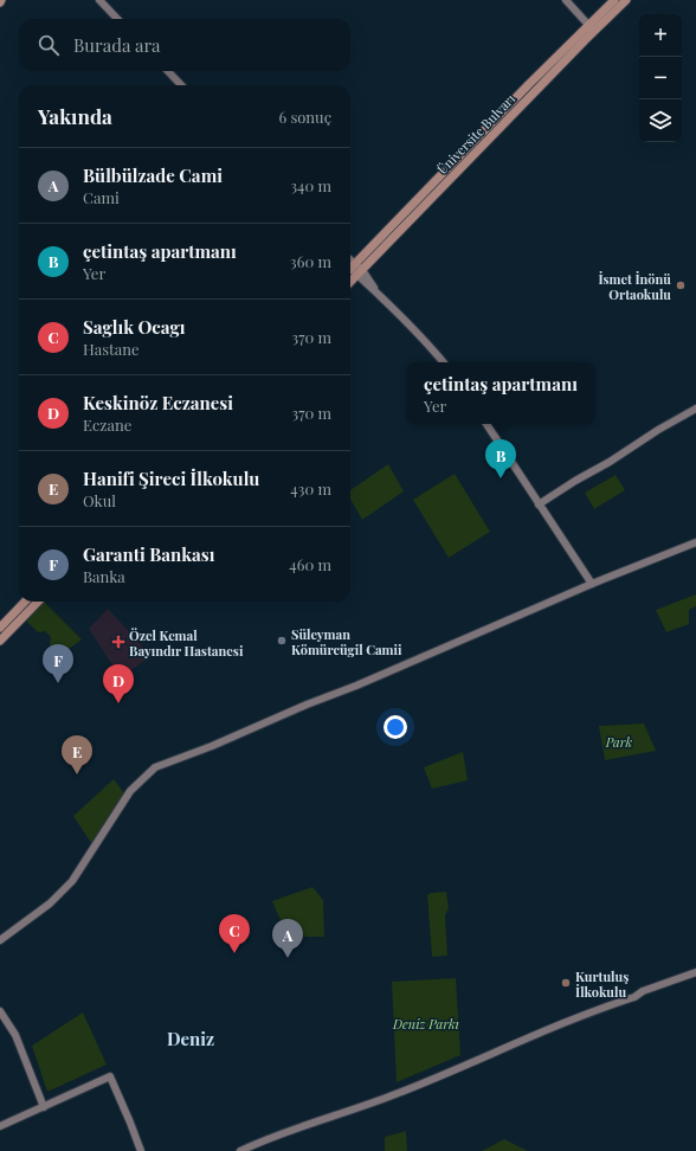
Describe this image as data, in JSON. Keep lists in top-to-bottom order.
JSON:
{
  "streets": {
    "main road": ["Üniversite Bulvarı"]
  },
  "districts": ["Deniz"],
  "parks": ["Park", "Deniz Parkı"],
  "places": {
    "other": ["İsmet İnönü Ortaokulu", "Süleyman Kömürcügil Camii", "Kurtuluş İlkokulu"],
    "health": ["Özel Kemal Bayındır Hastanesi"]
  },
  "page": {
    "map_buttons": ["+", "−"],
    "search": "Burada ara",
    "heading": ["Yakında", "6 sonuç"],
    "list": [
      {
        "mark": "A",
        "name": "Bülbülzade Cami",
        "note": "Cami",
        "value": "340 m"
      },
      {
        "mark": "B",
        "name": "çetintaş apartmanı",
        "note": "Yer",
        "value": "360 m"
      },
      {
        "mark": "C",
        "name": "Saglık Ocagı",
        "note": "Hastane",
        "value": "370 m"
      },
      {
        "mark": "D",
        "name": "Keskinöz Eczanesi",
        "note": "Eczane",
        "value": "370 m"
      },
      {
        "mark": "E",
        "name": "Hanifi Şireci İlkokulu",
        "note": "Okul",
        "value": "430 m"
      },
      {
        "mark": "F",
        "name": "Garanti Bankası",
        "note": "Banka",
        "value": "460 m"
      }
    ],
    "popup": ["çetintaş apartmanı", "Yer"],
    "pins": [
      "B",
      "F",
      "D",
      "E",
      "C",
      "A"
    ]
  }
}
